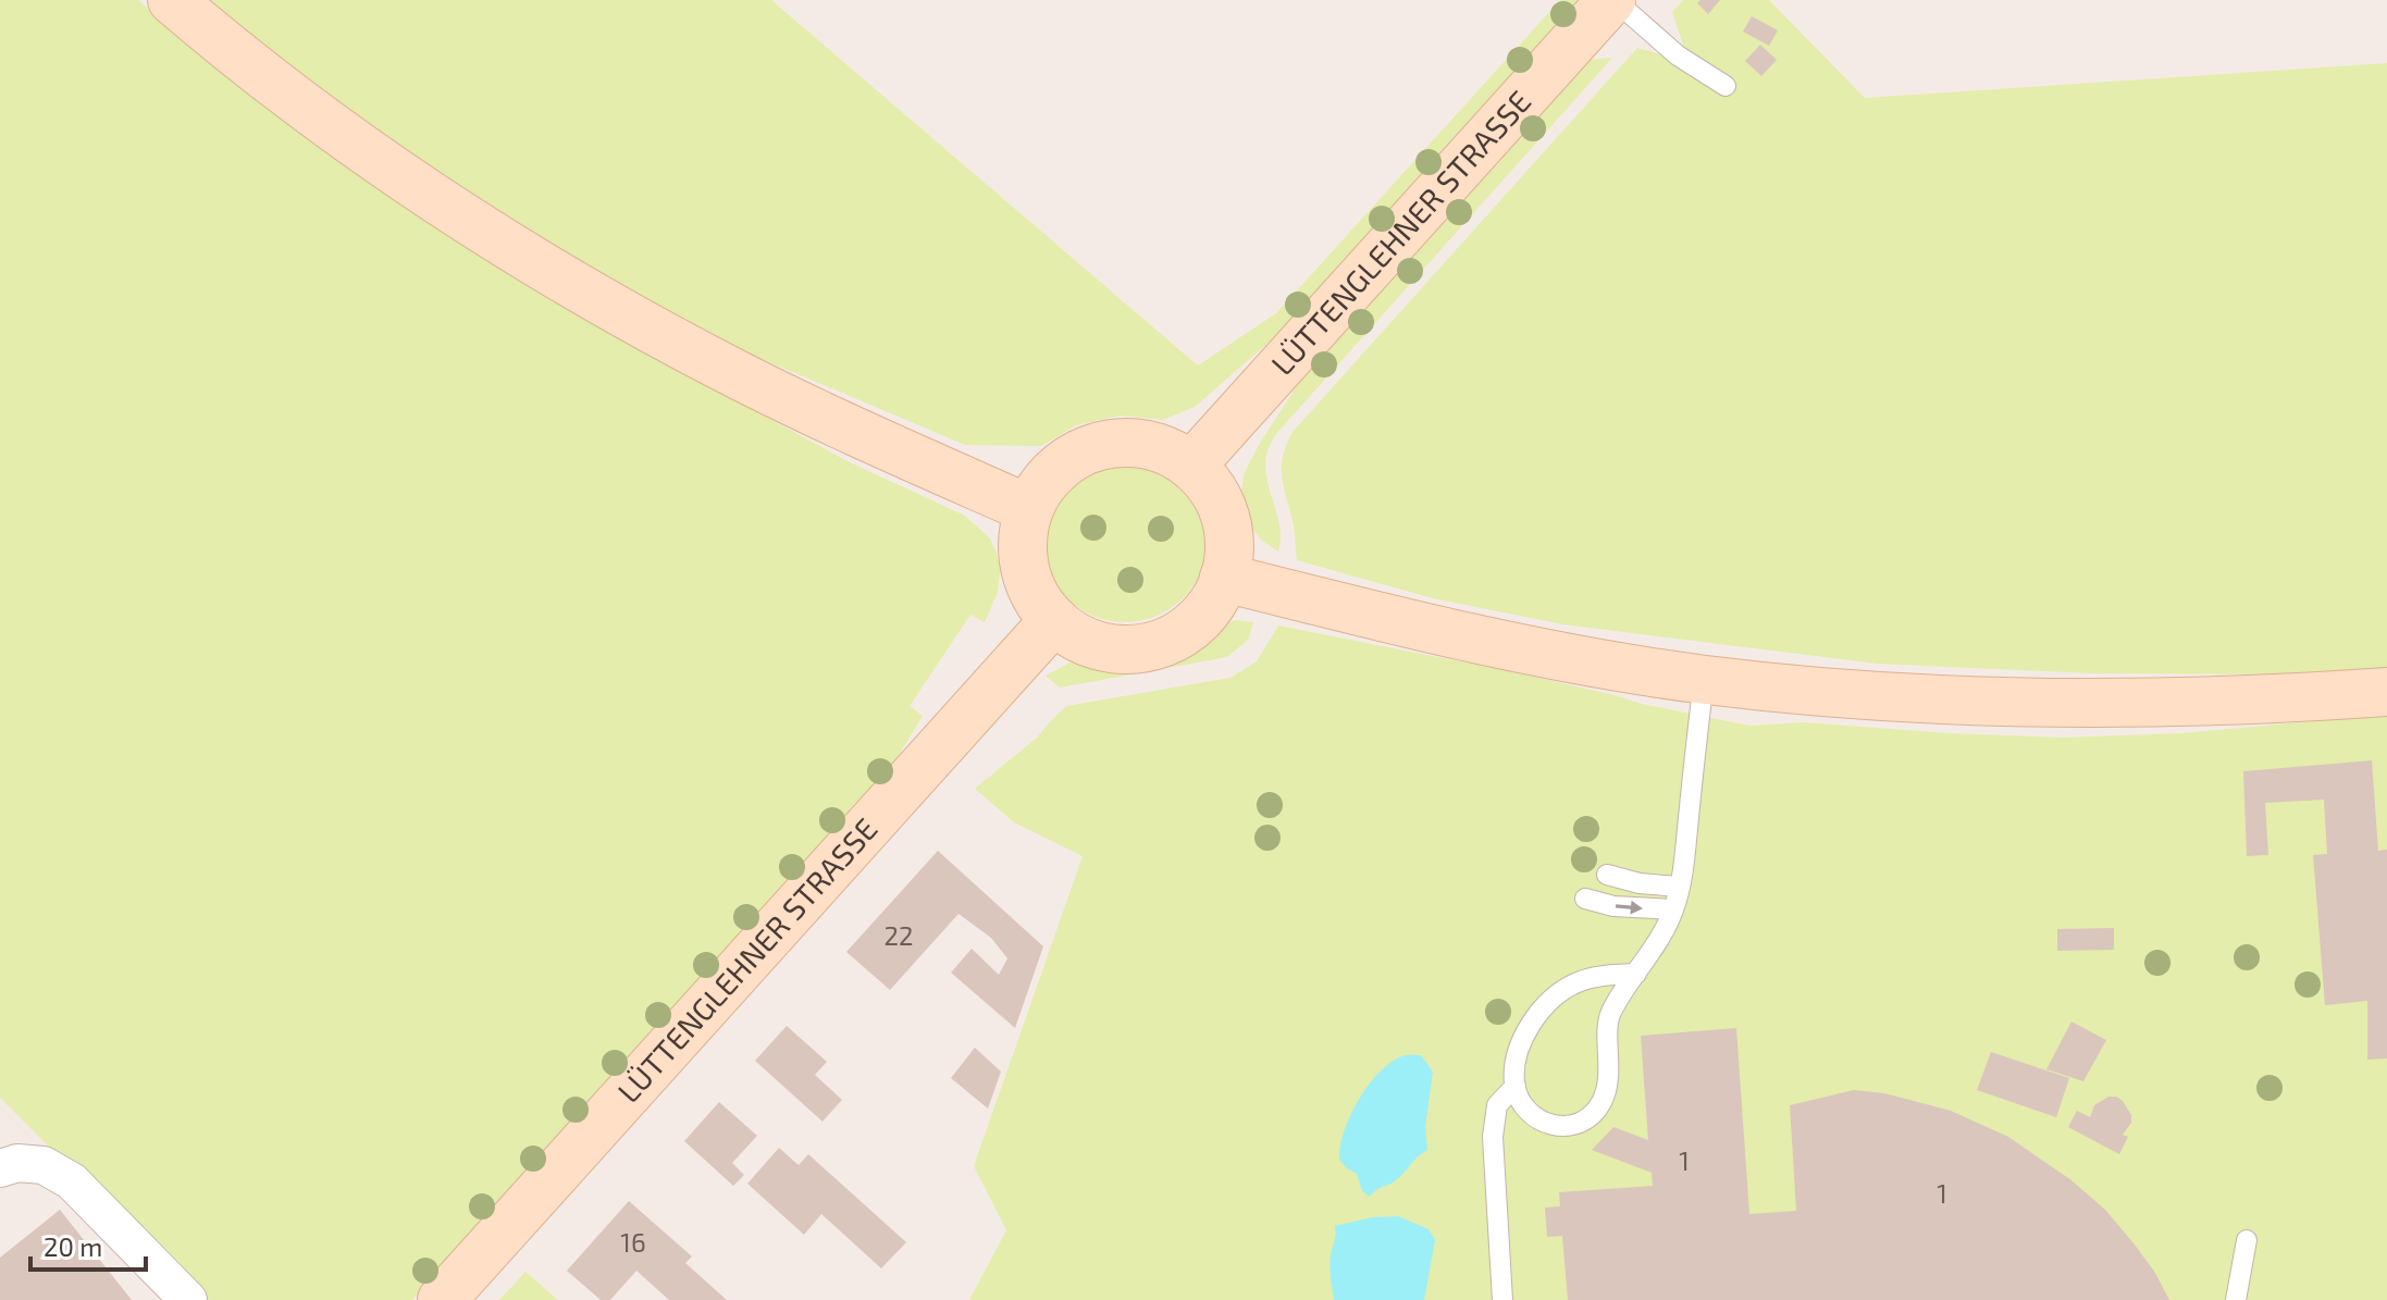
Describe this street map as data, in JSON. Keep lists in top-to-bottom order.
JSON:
{
  "streets": {
    "main road": ["LÜTTENGLEHNER STRASSE"]
  },
  "house_numbers": [
    "22",
    "1",
    "1",
    "16"
  ],
  "scale_bar": "20 m"
}
